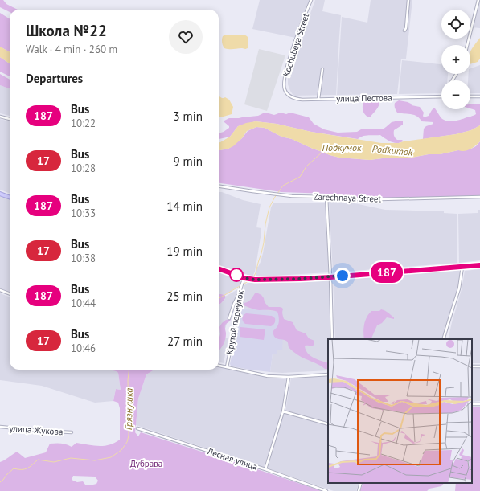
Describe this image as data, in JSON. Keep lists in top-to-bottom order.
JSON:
{
  "streets": {
    "street": [
      "Kochubeya Street",
      "улица Пестова",
      "Zarechnaya Street",
      "Крутой переулок",
      "улица Жукова",
      "Лесная улица"
    ]
  },
  "crossings": [
    ["Kochubeya Street", "улица Пестова"]
  ],
  "water": ["Подкумок", "Podkumok", "Грязнушка"],
  "parks": ["Дубрава"],
  "lines": ["bus line 187"],
  "page": {
    "on_map": "187",
    "map_buttons": ["+", "−"],
    "heading": [
      ["Школа №22", "Walk · 4 min · 260 m"],
      "Departures"
    ],
    "list": [
      {
        "mark": "187",
        "name": "Bus",
        "note": "10:22",
        "value": "3 min"
      },
      {
        "mark": "17",
        "name": "Bus",
        "note": "10:28",
        "value": "9 min"
      },
      {
        "mark": "187",
        "name": "Bus",
        "note": "10:33",
        "value": "14 min"
      },
      {
        "mark": "17",
        "name": "Bus",
        "note": "10:38",
        "value": "19 min"
      },
      {
        "mark": "187",
        "name": "Bus",
        "note": "10:44",
        "value": "25 min"
      },
      {
        "mark": "17",
        "name": "Bus",
        "note": "10:46",
        "value": "27 min"
      }
    ]
  }
}
